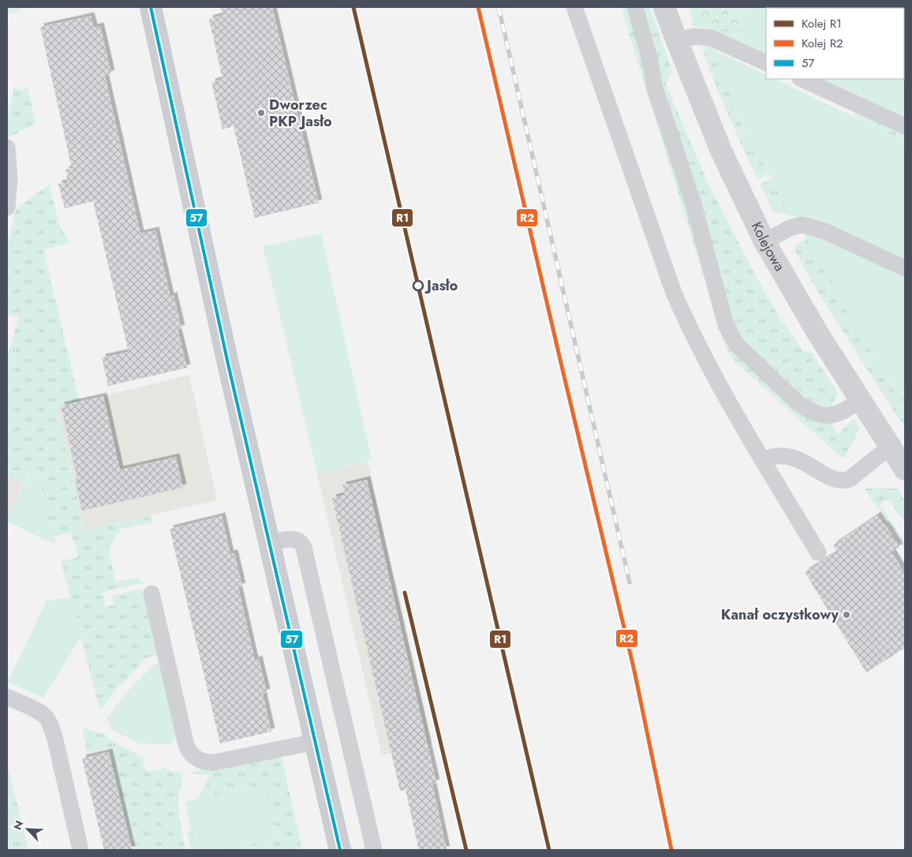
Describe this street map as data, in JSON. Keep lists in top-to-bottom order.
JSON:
{
  "streets": {
    "street": ["Kolejowa"]
  },
  "places": ["Dworzec PKP Jasło", "Jasło", "Kanał oczystkowy"],
  "lines": ["rail line R1", "rail line R2", "transit line 57"],
  "legend": ["Kolej R1", "Kolej R2", "57"],
  "north": "top left"
}
